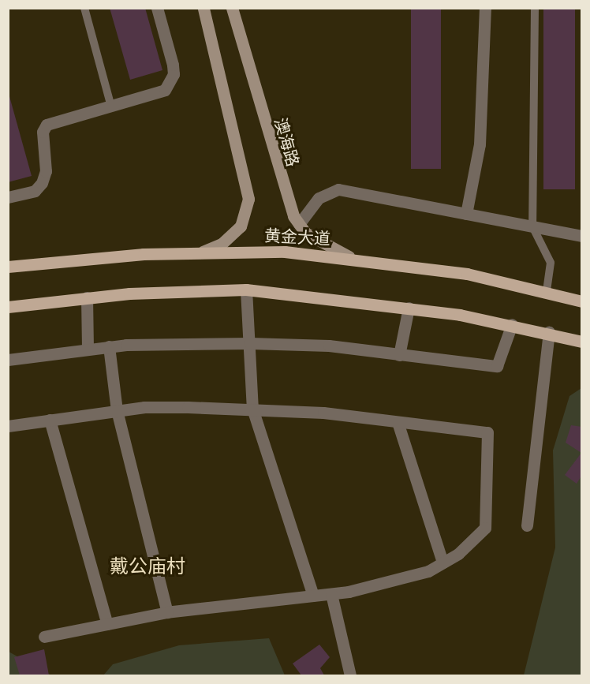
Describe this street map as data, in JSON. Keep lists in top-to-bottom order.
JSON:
{
  "streets": {
    "main road": ["澳海路", "黄金大道"]
  },
  "crossings": [
    ["澳海路", "黄金大道"]
  ],
  "districts": ["戴公庙村"]
}
